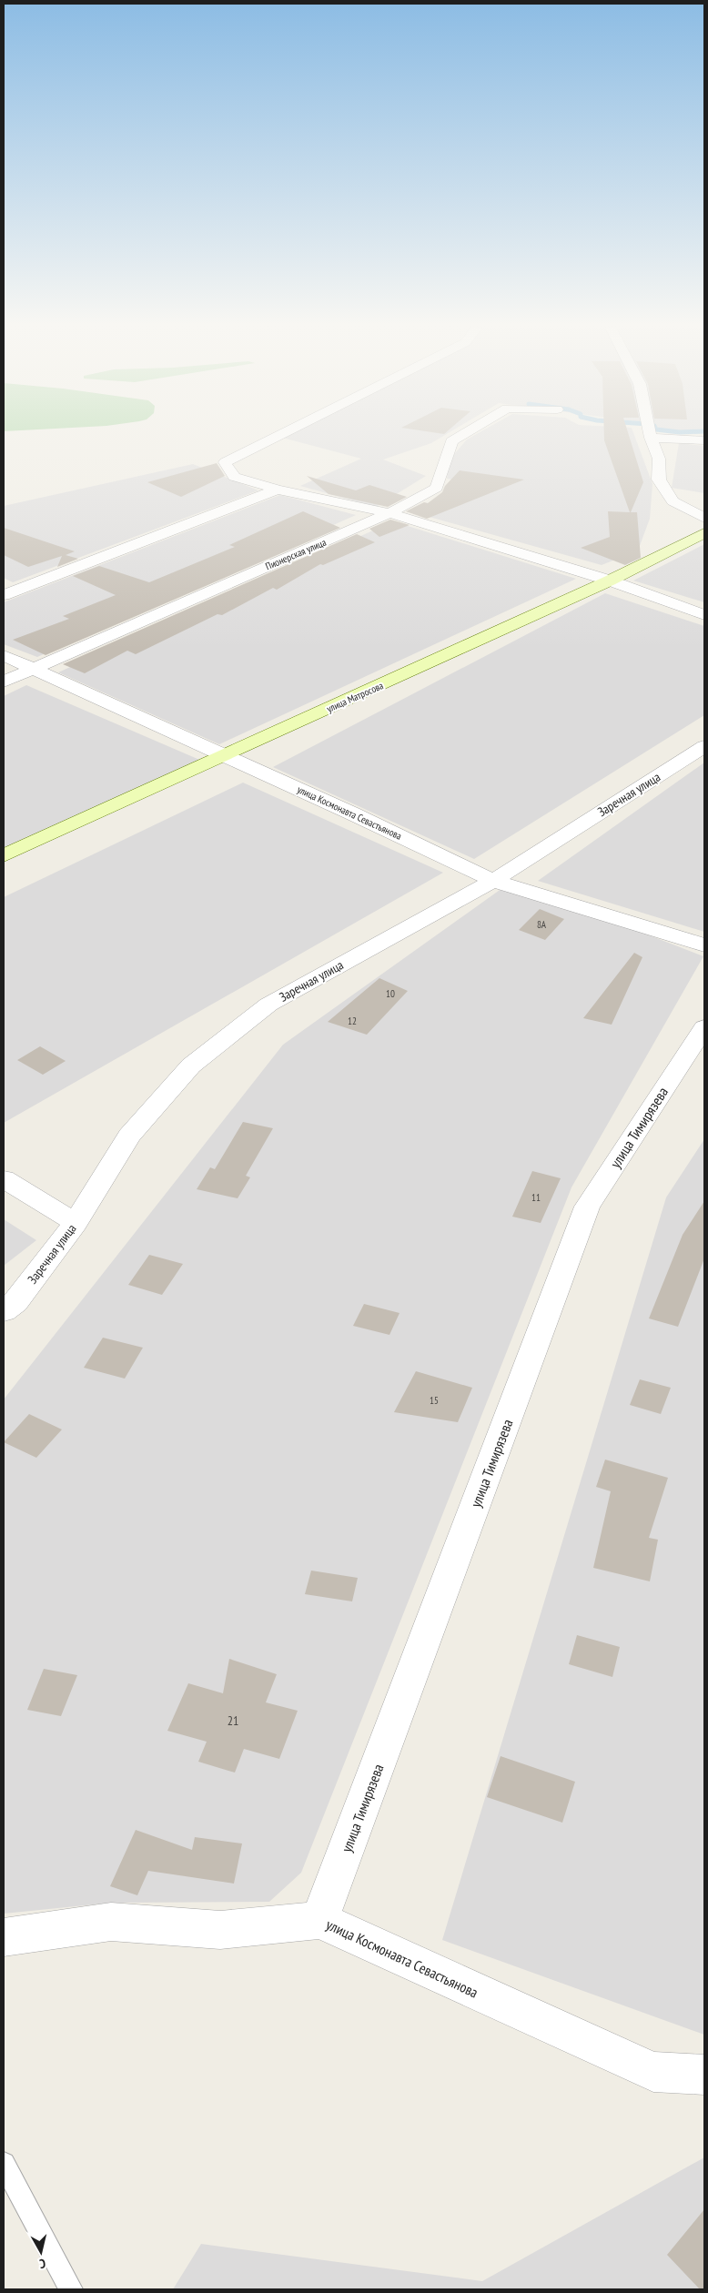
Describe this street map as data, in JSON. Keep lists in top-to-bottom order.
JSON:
{
  "streets": {
    "main road": ["улица Матросова"],
    "street": [
      "Пионерская улица",
      "Заречная улица",
      "улица Космонавта Севастьянова",
      "улица Тимирязева"
    ]
  },
  "crossings": [
    ["Пионерская улица", "улица Космонавта Севастьянова"],
    ["улица Матросова", "улица Космонавта Севастьянова"],
    ["Заречная улица", "улица Космонавта Севастьянова"],
    ["улица Космонавта Севастьянова", "улица Тимирязева"]
  ],
  "house_numbers": [
    "8А",
    "10",
    "12",
    "11",
    "15",
    "21"
  ],
  "north": "bottom"
}
